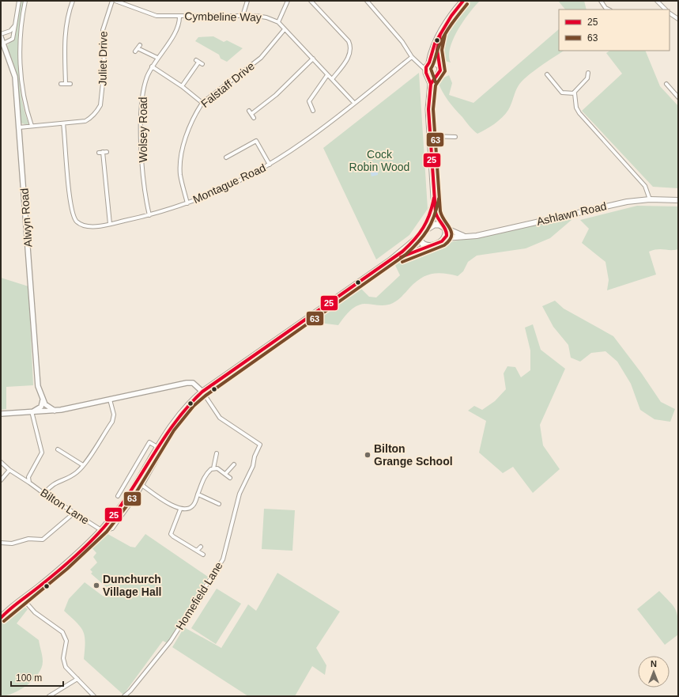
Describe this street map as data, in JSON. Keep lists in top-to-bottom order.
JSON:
{
  "streets": {
    "main road": ["Ashlawn Road"],
    "street": [
      "Cymbeline Way",
      "Juliet Drive",
      "Falstaff Drive",
      "Wolsey Road",
      "Montague Road",
      "Alwyn Road",
      "Bilton Lane",
      "Homefield Lane"
    ]
  },
  "crossings": [
    ["Cymbeline Way", "Falstaff Drive"],
    ["Cymbeline Way", "Wolsey Road"],
    ["Cymbeline Way", "Montague Road"],
    ["Juliet Drive", "Montague Road"],
    ["Juliet Drive", "Alwyn Road"],
    ["Falstaff Drive", "Montague Road"],
    ["Wolsey Road", "Montague Road"]
  ],
  "parks": ["Cock Robin Wood"],
  "places": ["Bilton Grange School", "Dunchurch Village Hall"],
  "lines": ["transit line 25", "transit line 63"],
  "legend": ["25", "63"],
  "scale_bar": "100 m",
  "north": "top"
}
